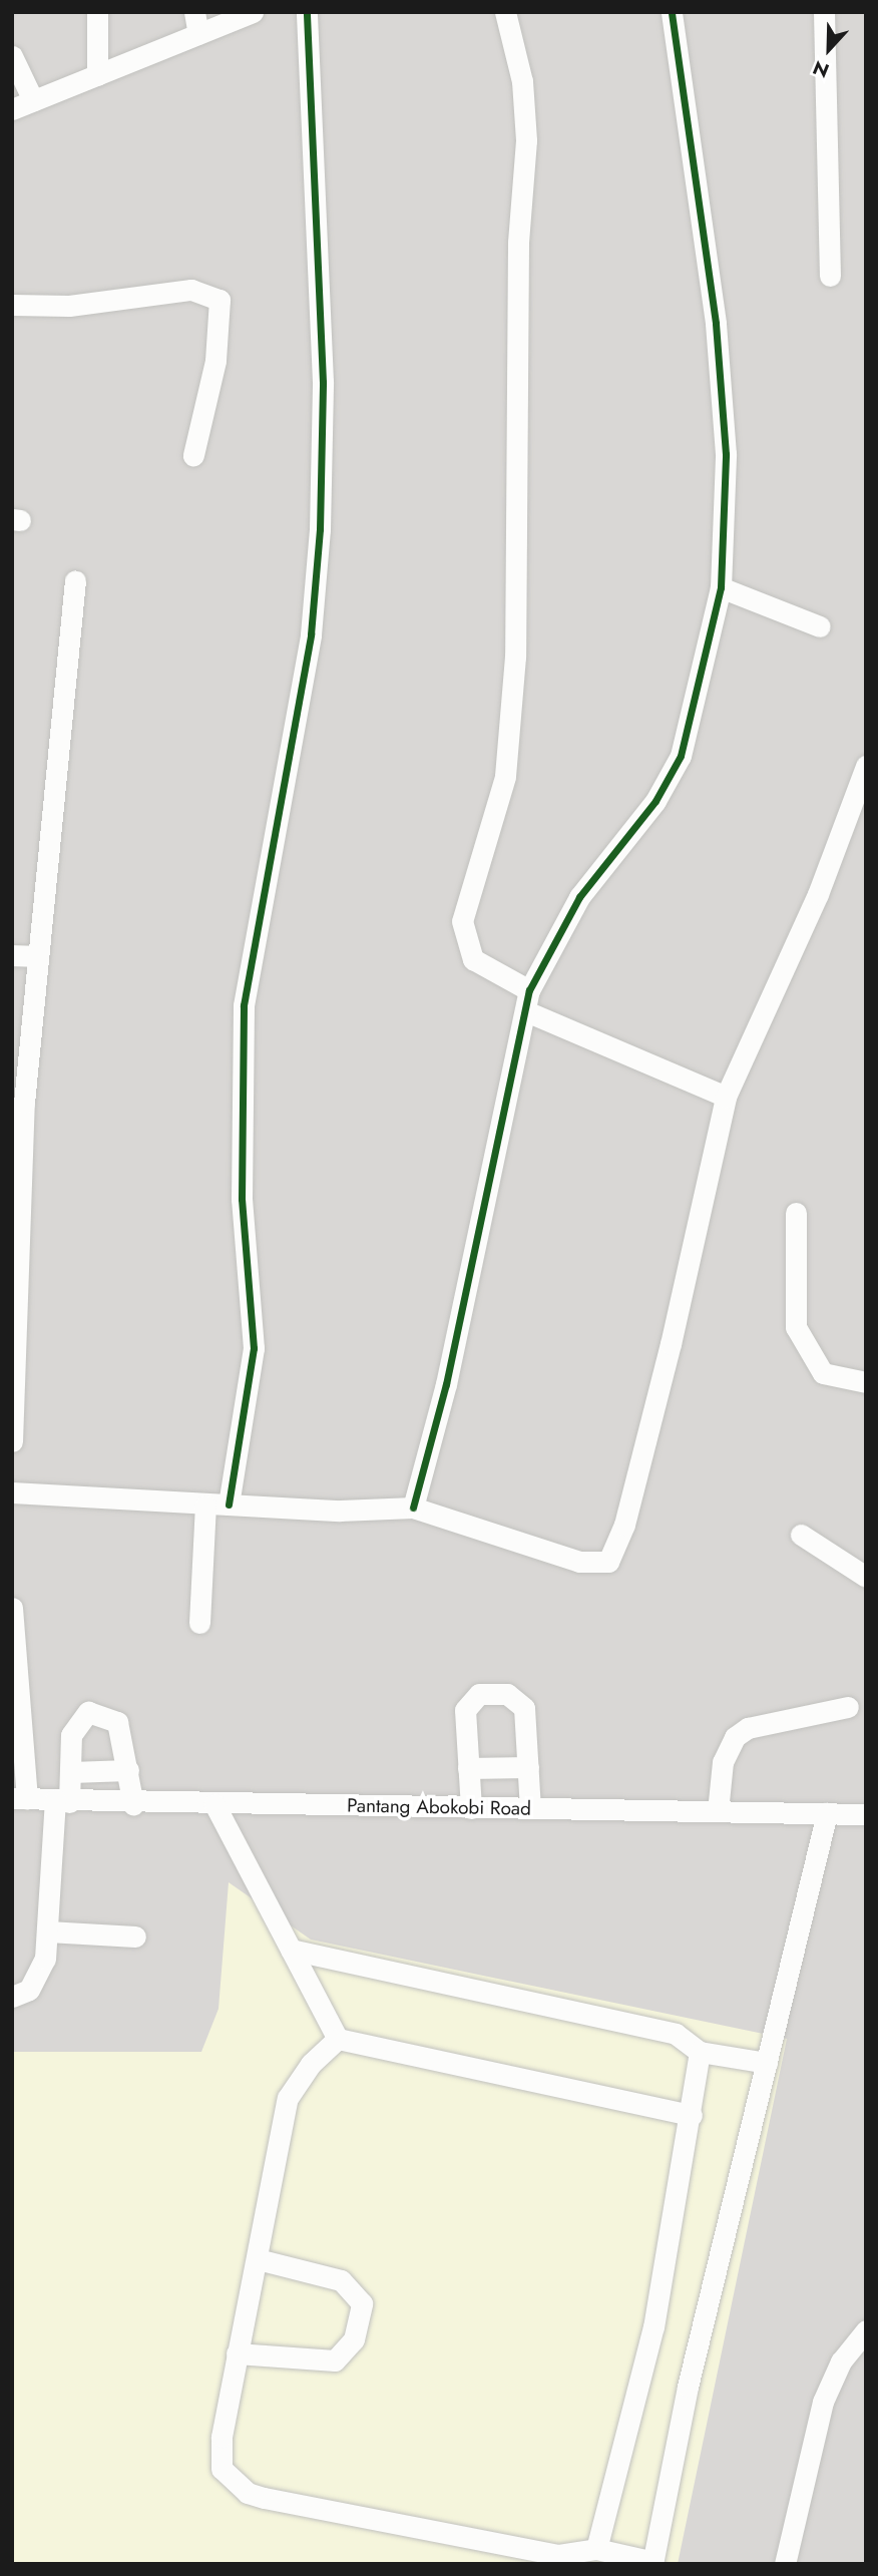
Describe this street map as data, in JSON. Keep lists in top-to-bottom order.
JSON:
{
  "streets": {
    "street": ["Pantang Abokobi Road"]
  },
  "north": "bottom"
}
